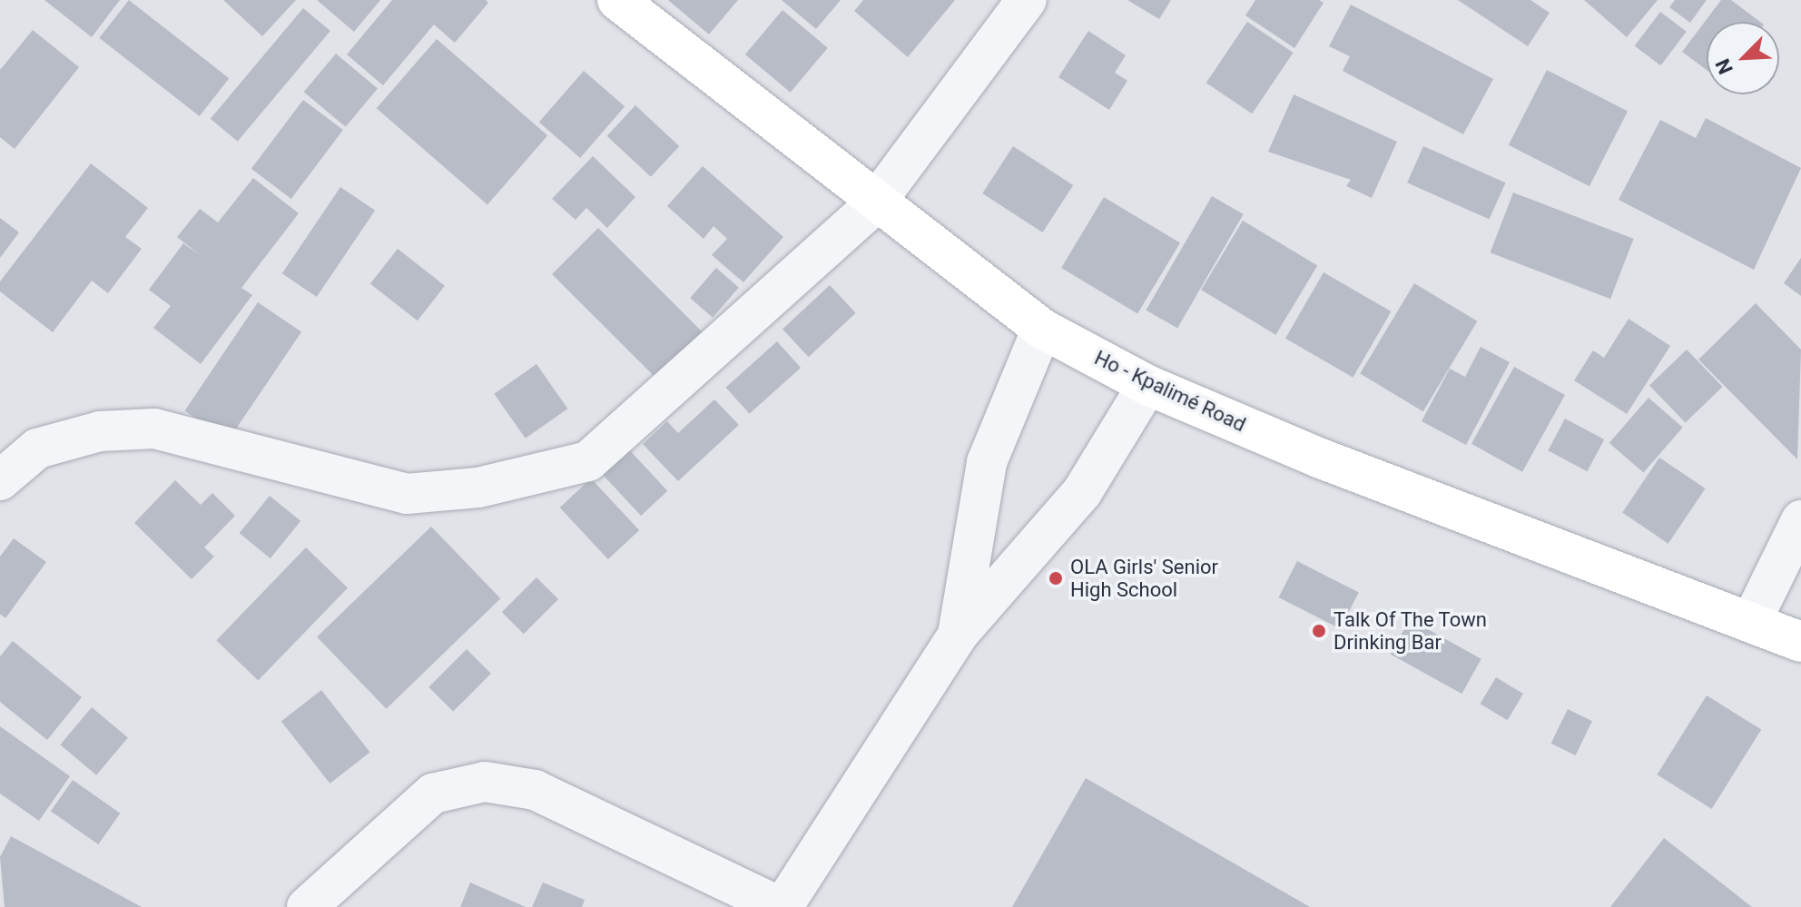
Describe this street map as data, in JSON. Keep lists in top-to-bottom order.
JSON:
{
  "streets": {
    "main road": ["Ho - Kpalimé Road"]
  },
  "places": ["OLA Girls' Senior High School", "Talk Of The Town Drinking Bar"],
  "north": "bottom left"
}
